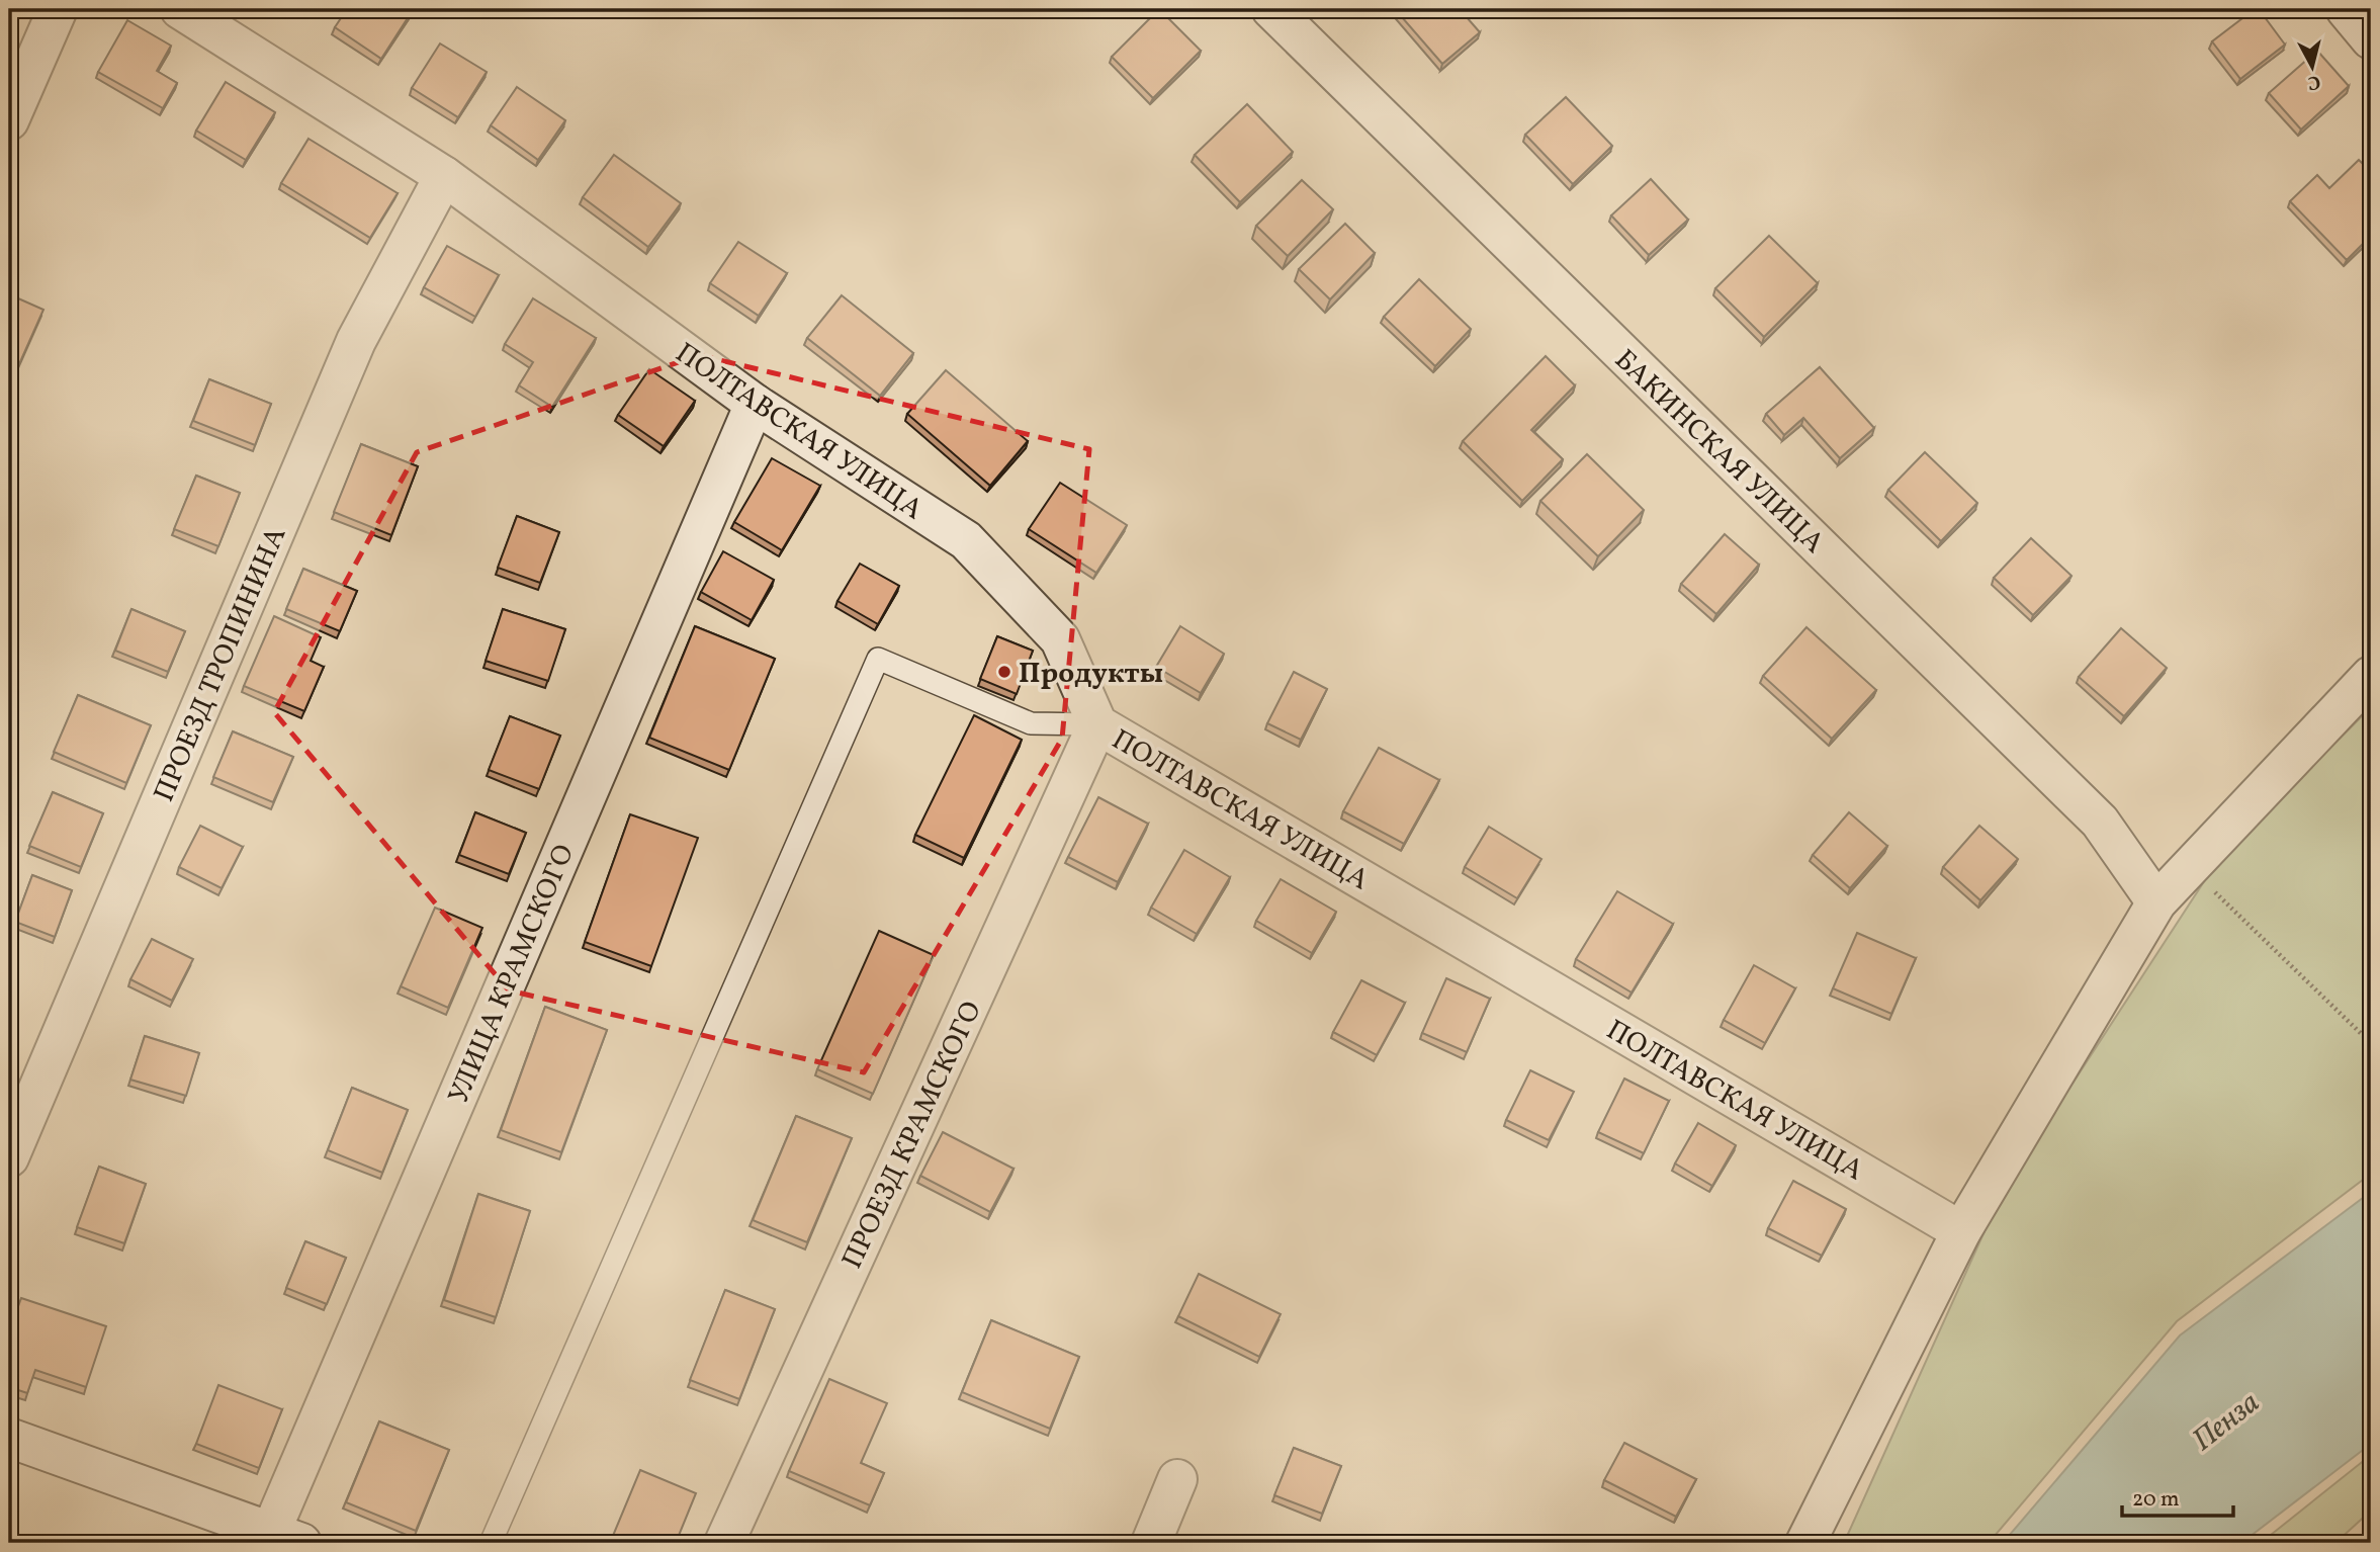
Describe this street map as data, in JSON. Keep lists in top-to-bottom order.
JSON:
{
  "streets": {
    "street": [
      "ПОЛТАВСКАЯ УЛИЦА",
      "БАКИНСКАЯ УЛИЦА",
      "ПРОЕЗД ТРОПИНИНА",
      "УЛИЦА КРАМСКОГО",
      "ПРОЕЗД КРАМСКОГО"
    ]
  },
  "crossings": [
    ["ПОЛТАВСКАЯ УЛИЦА", "ПРОЕЗД ТРОПИНИНА"],
    ["ПОЛТАВСКАЯ УЛИЦА", "УЛИЦА КРАМСКОГО"],
    ["ПОЛТАВСКАЯ УЛИЦА", "ПРОЕЗД КРАМСКОГО"]
  ],
  "water": ["Пенза"],
  "places": ["Продукты"],
  "scale_bar": "20 m",
  "north": "bottom"
}
